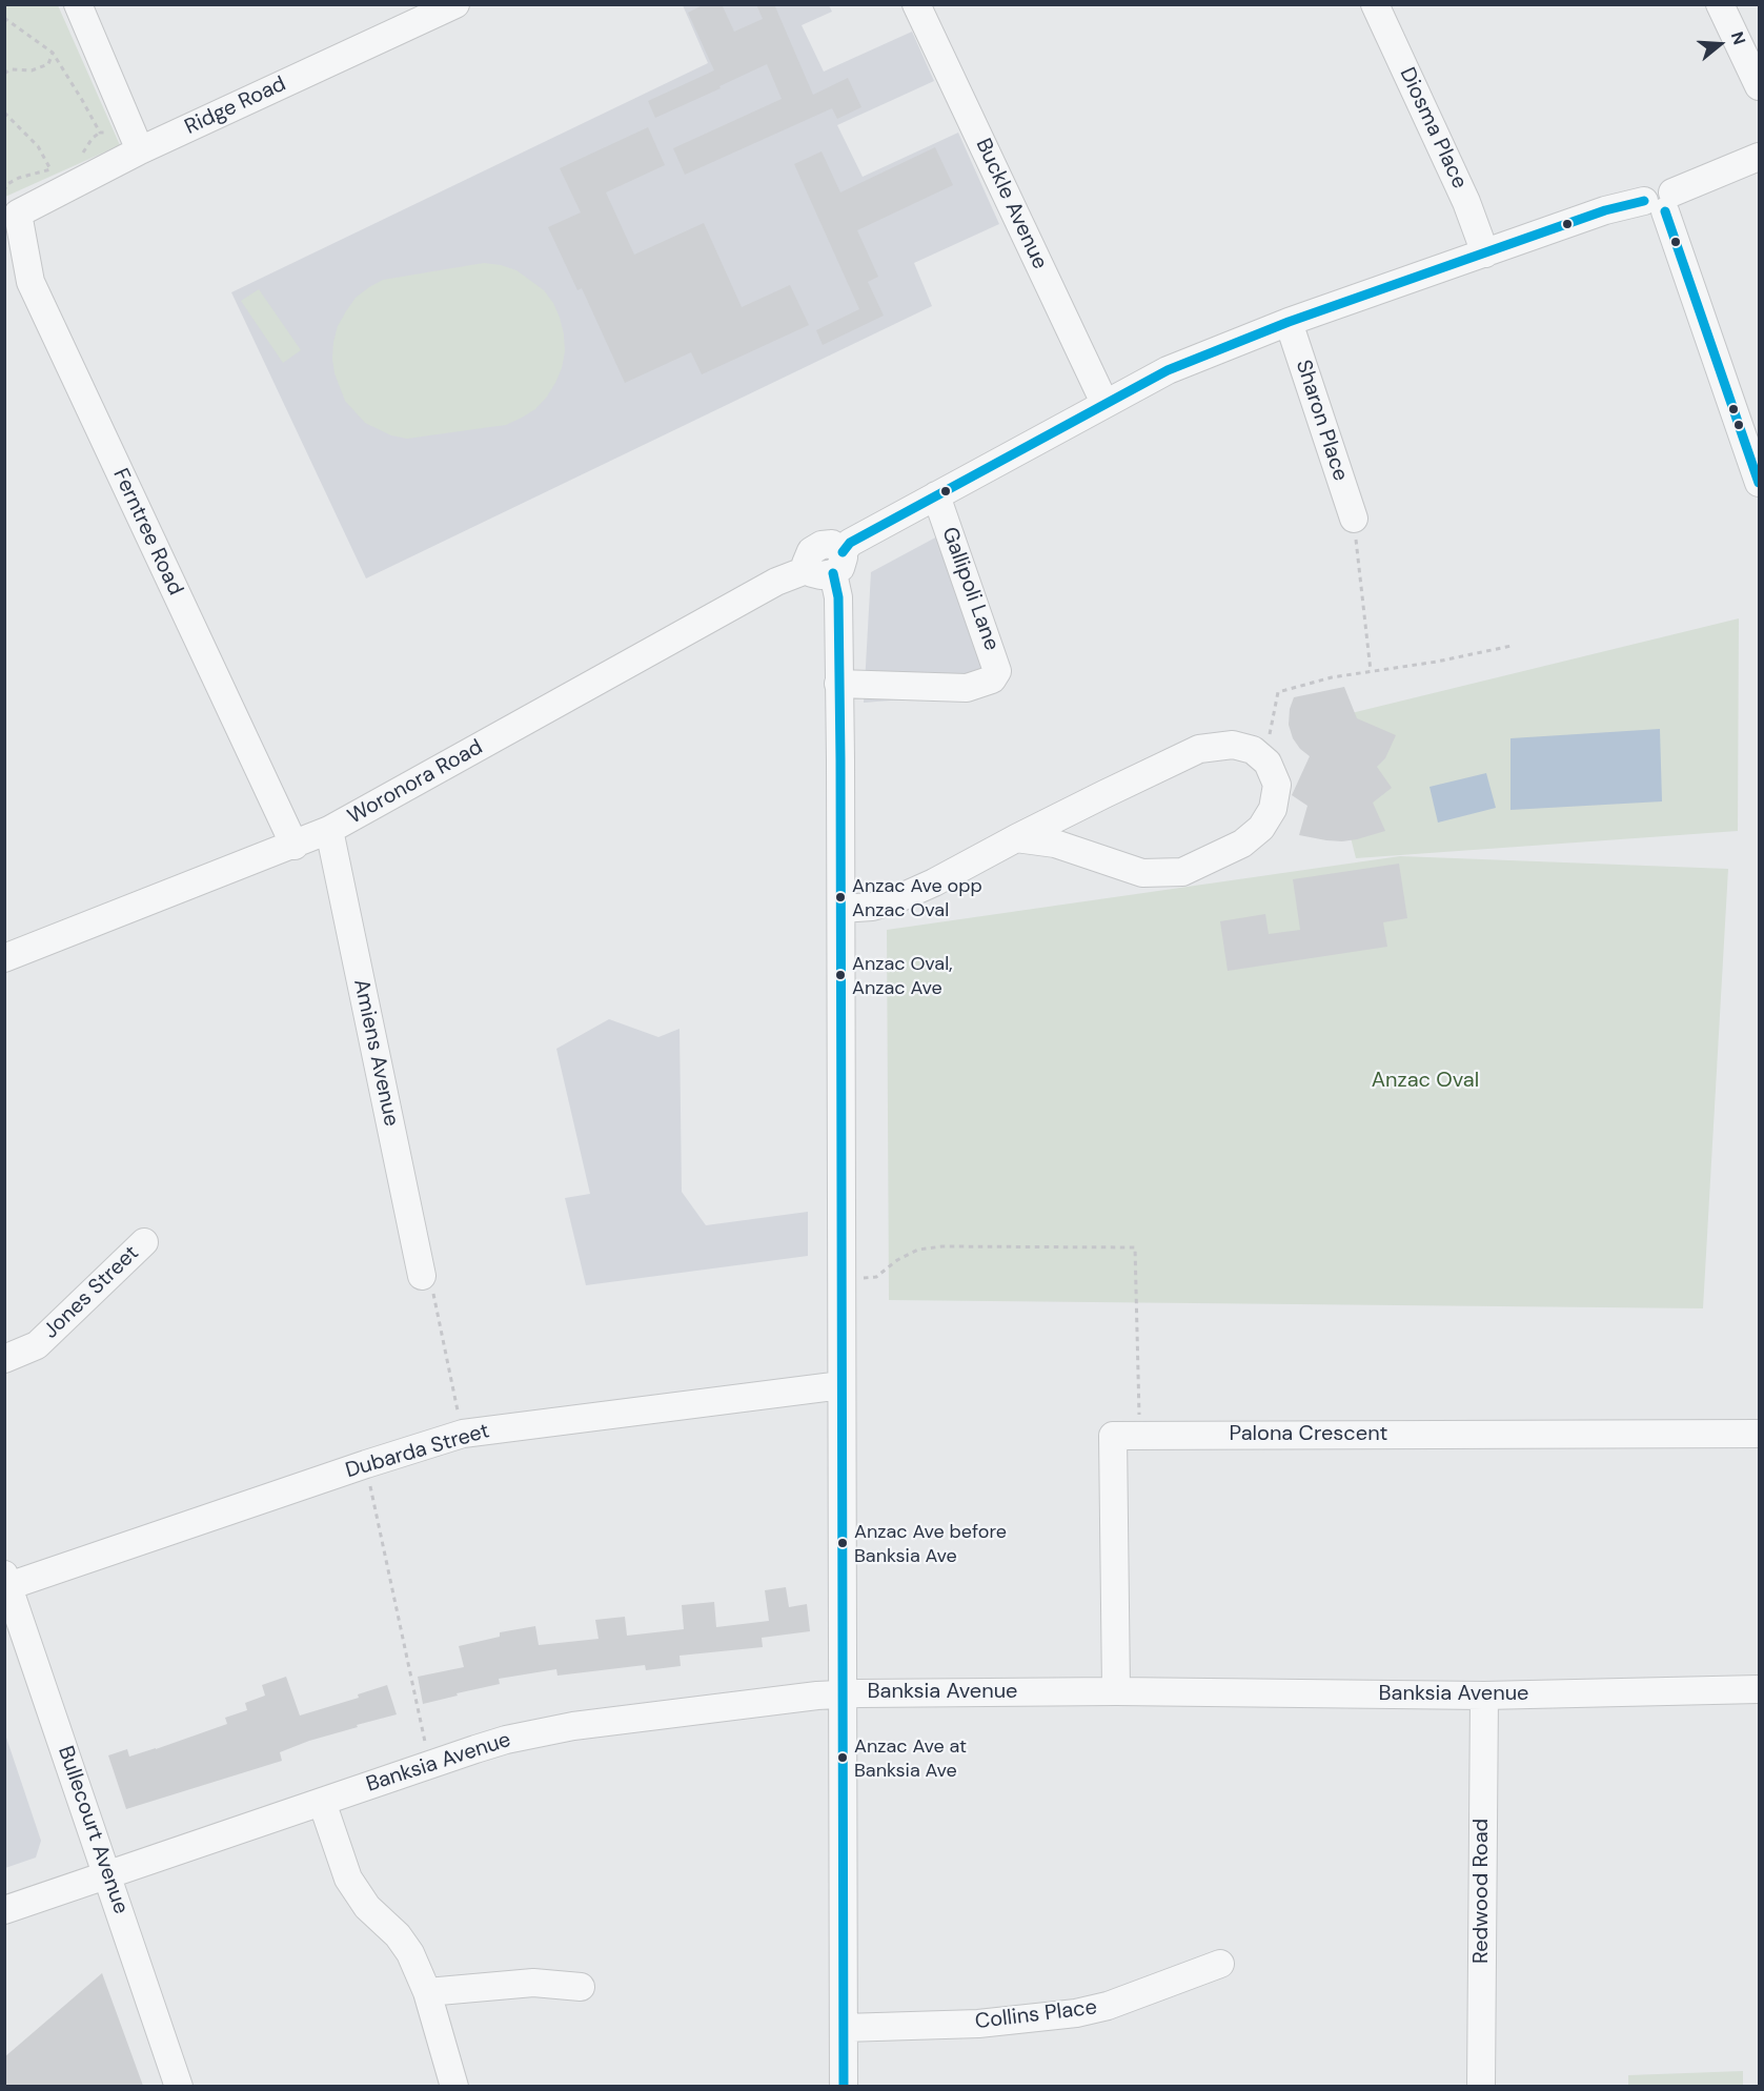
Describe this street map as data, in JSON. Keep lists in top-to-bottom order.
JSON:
{
  "streets": {
    "street": [
      "Ridge Road",
      "Diosma Place",
      "Buckle Avenue",
      "Sharon Place",
      "Ferntree Road",
      "Gallipoli Lane",
      "Woronora Road",
      "Amiens Avenue",
      "Jones Street",
      "Palona Crescent",
      "Dubarda Street",
      "Banksia Avenue",
      "Bullecourt Avenue",
      "Redwood Road",
      "Collins Place"
    ]
  },
  "crossings": [
    ["Ridge Road", "Ferntree Road"],
    ["Diosma Place", "Woronora Road"],
    ["Buckle Avenue", "Woronora Road"],
    ["Sharon Place", "Woronora Road"],
    ["Ferntree Road", "Woronora Road"],
    ["Gallipoli Lane", "Woronora Road"],
    ["Woronora Road", "Amiens Avenue"],
    ["Palona Crescent", "Banksia Avenue"],
    ["Dubarda Street", "Bullecourt Avenue"],
    ["Banksia Avenue", "Bullecourt Avenue"],
    ["Banksia Avenue", "Redwood Road"]
  ],
  "parks": ["Anzac Oval"],
  "places": [
    "Anzac Ave opp Anzac Oval",
    "Anzac Oval, Anzac Ave",
    "Anzac Ave before Banksia Ave",
    "Anzac Ave at Banksia Ave"
  ],
  "north": "right"
}
